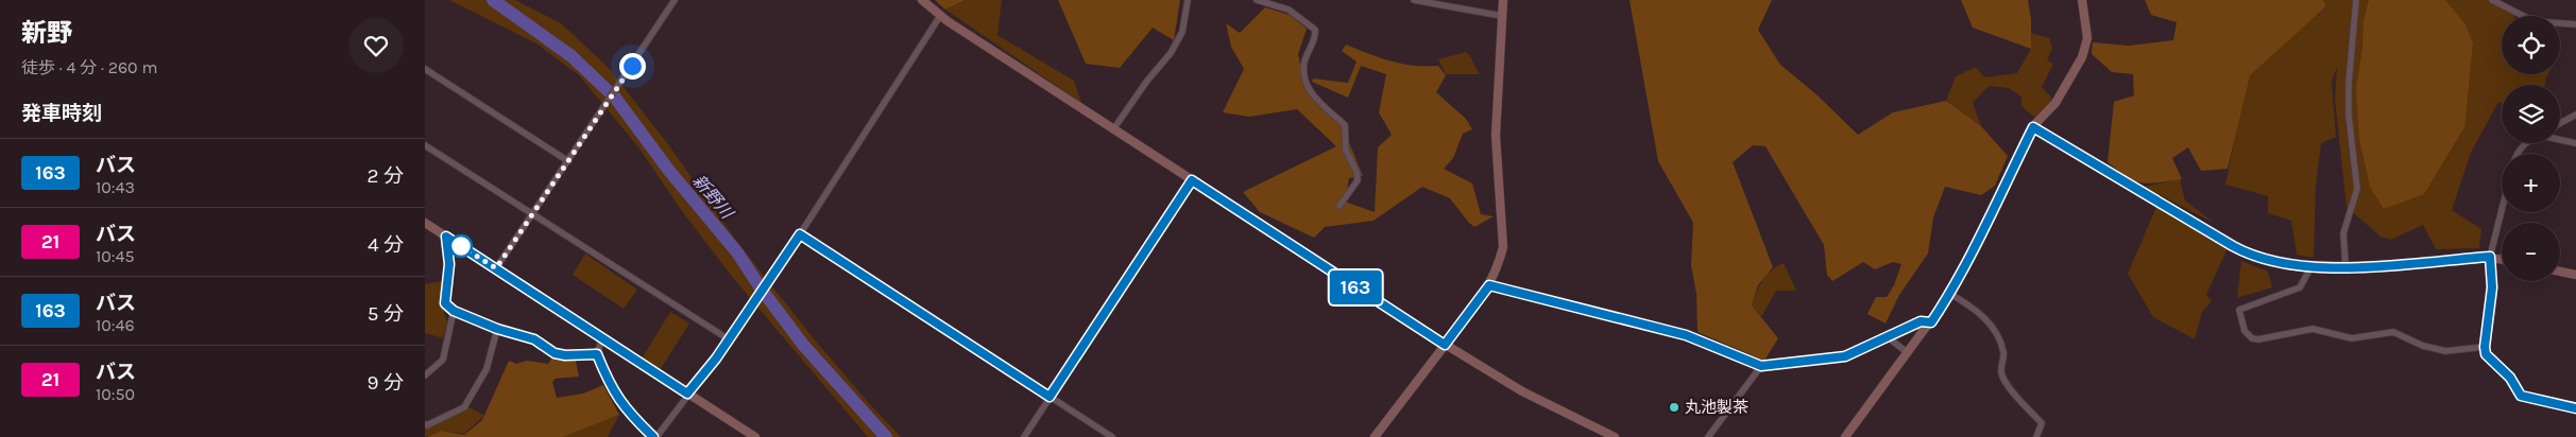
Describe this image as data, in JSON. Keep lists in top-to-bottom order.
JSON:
{
  "water": ["新野川"],
  "places": ["丸池製茶"],
  "lines": ["bus line 163"],
  "page": {
    "heading": [
      ["新野", "徒歩 · 4 分 · 260 m"],
      "発車時刻"
    ],
    "on_map": "163",
    "map_buttons": ["+", "−"],
    "list": [
      {
        "mark": "163",
        "name": "バス",
        "note": "10:43",
        "value": "2 分"
      },
      {
        "mark": "21",
        "name": "バス",
        "note": "10:45",
        "value": "4 分"
      },
      {
        "mark": "163",
        "name": "バス",
        "note": "10:46",
        "value": "5 分"
      },
      {
        "mark": "21",
        "name": "バス",
        "note": "10:50",
        "value": "9 分"
      }
    ]
  }
}
